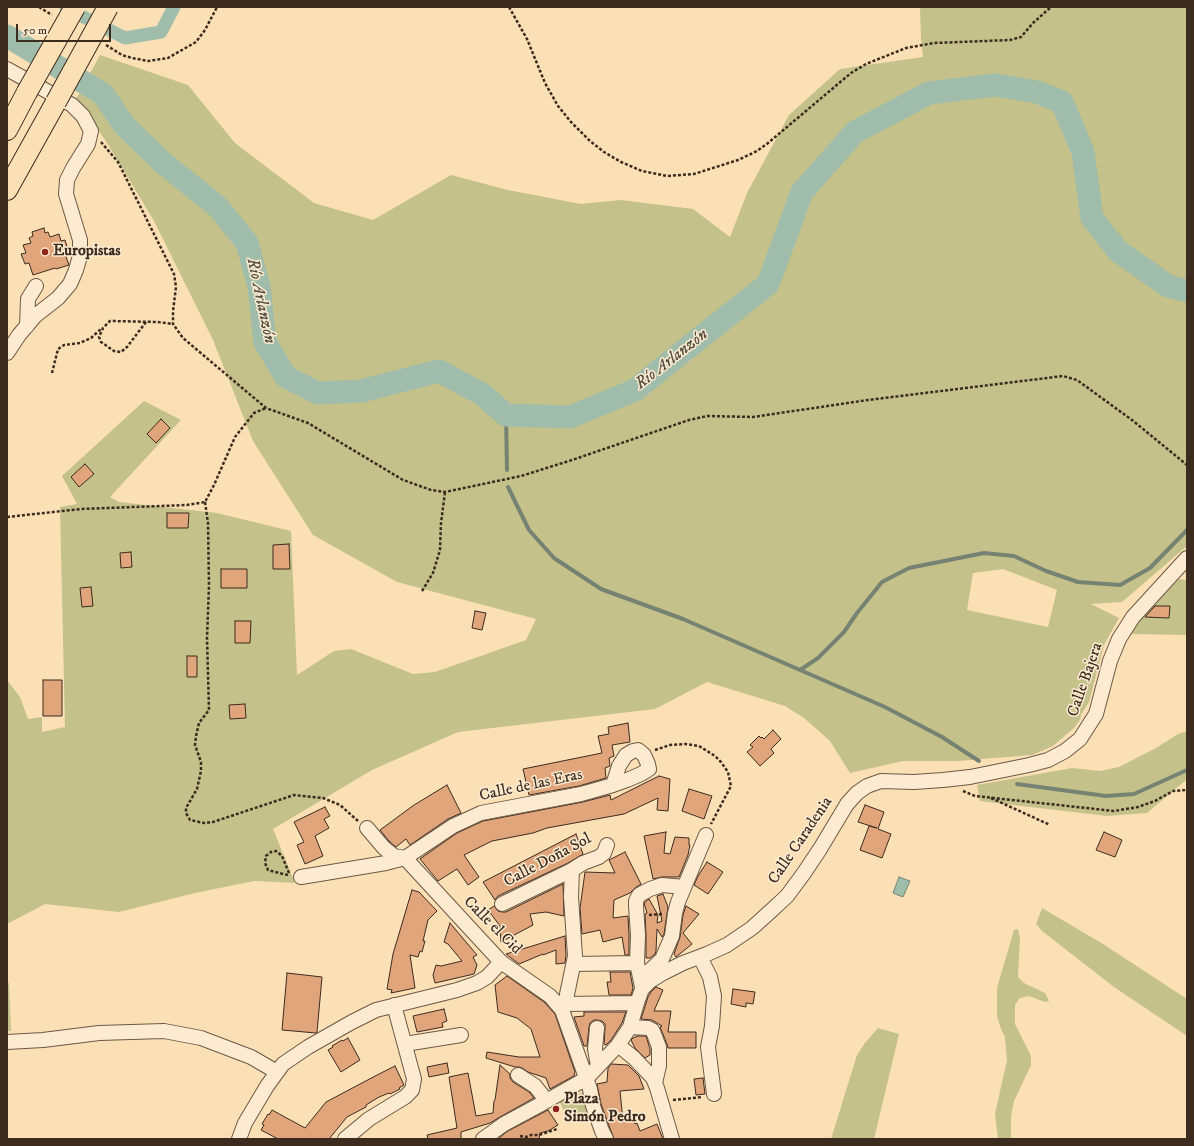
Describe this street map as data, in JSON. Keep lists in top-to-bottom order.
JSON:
{
  "streets": {
    "street": [
      "Calle Bajera",
      "Calle de las Eras",
      "Calle Caradenia",
      "Calle Doña Sol",
      "Calle el Cid"
    ]
  },
  "crossings": [
    ["Calle Bajera", "Calle Caradenia"],
    ["Calle de las Eras", "Calle el Cid"]
  ],
  "water": ["Río Arlanzón"],
  "places": ["Europistas", "Plaza Simón Pedro"],
  "scale_bar": "50 m"
}
